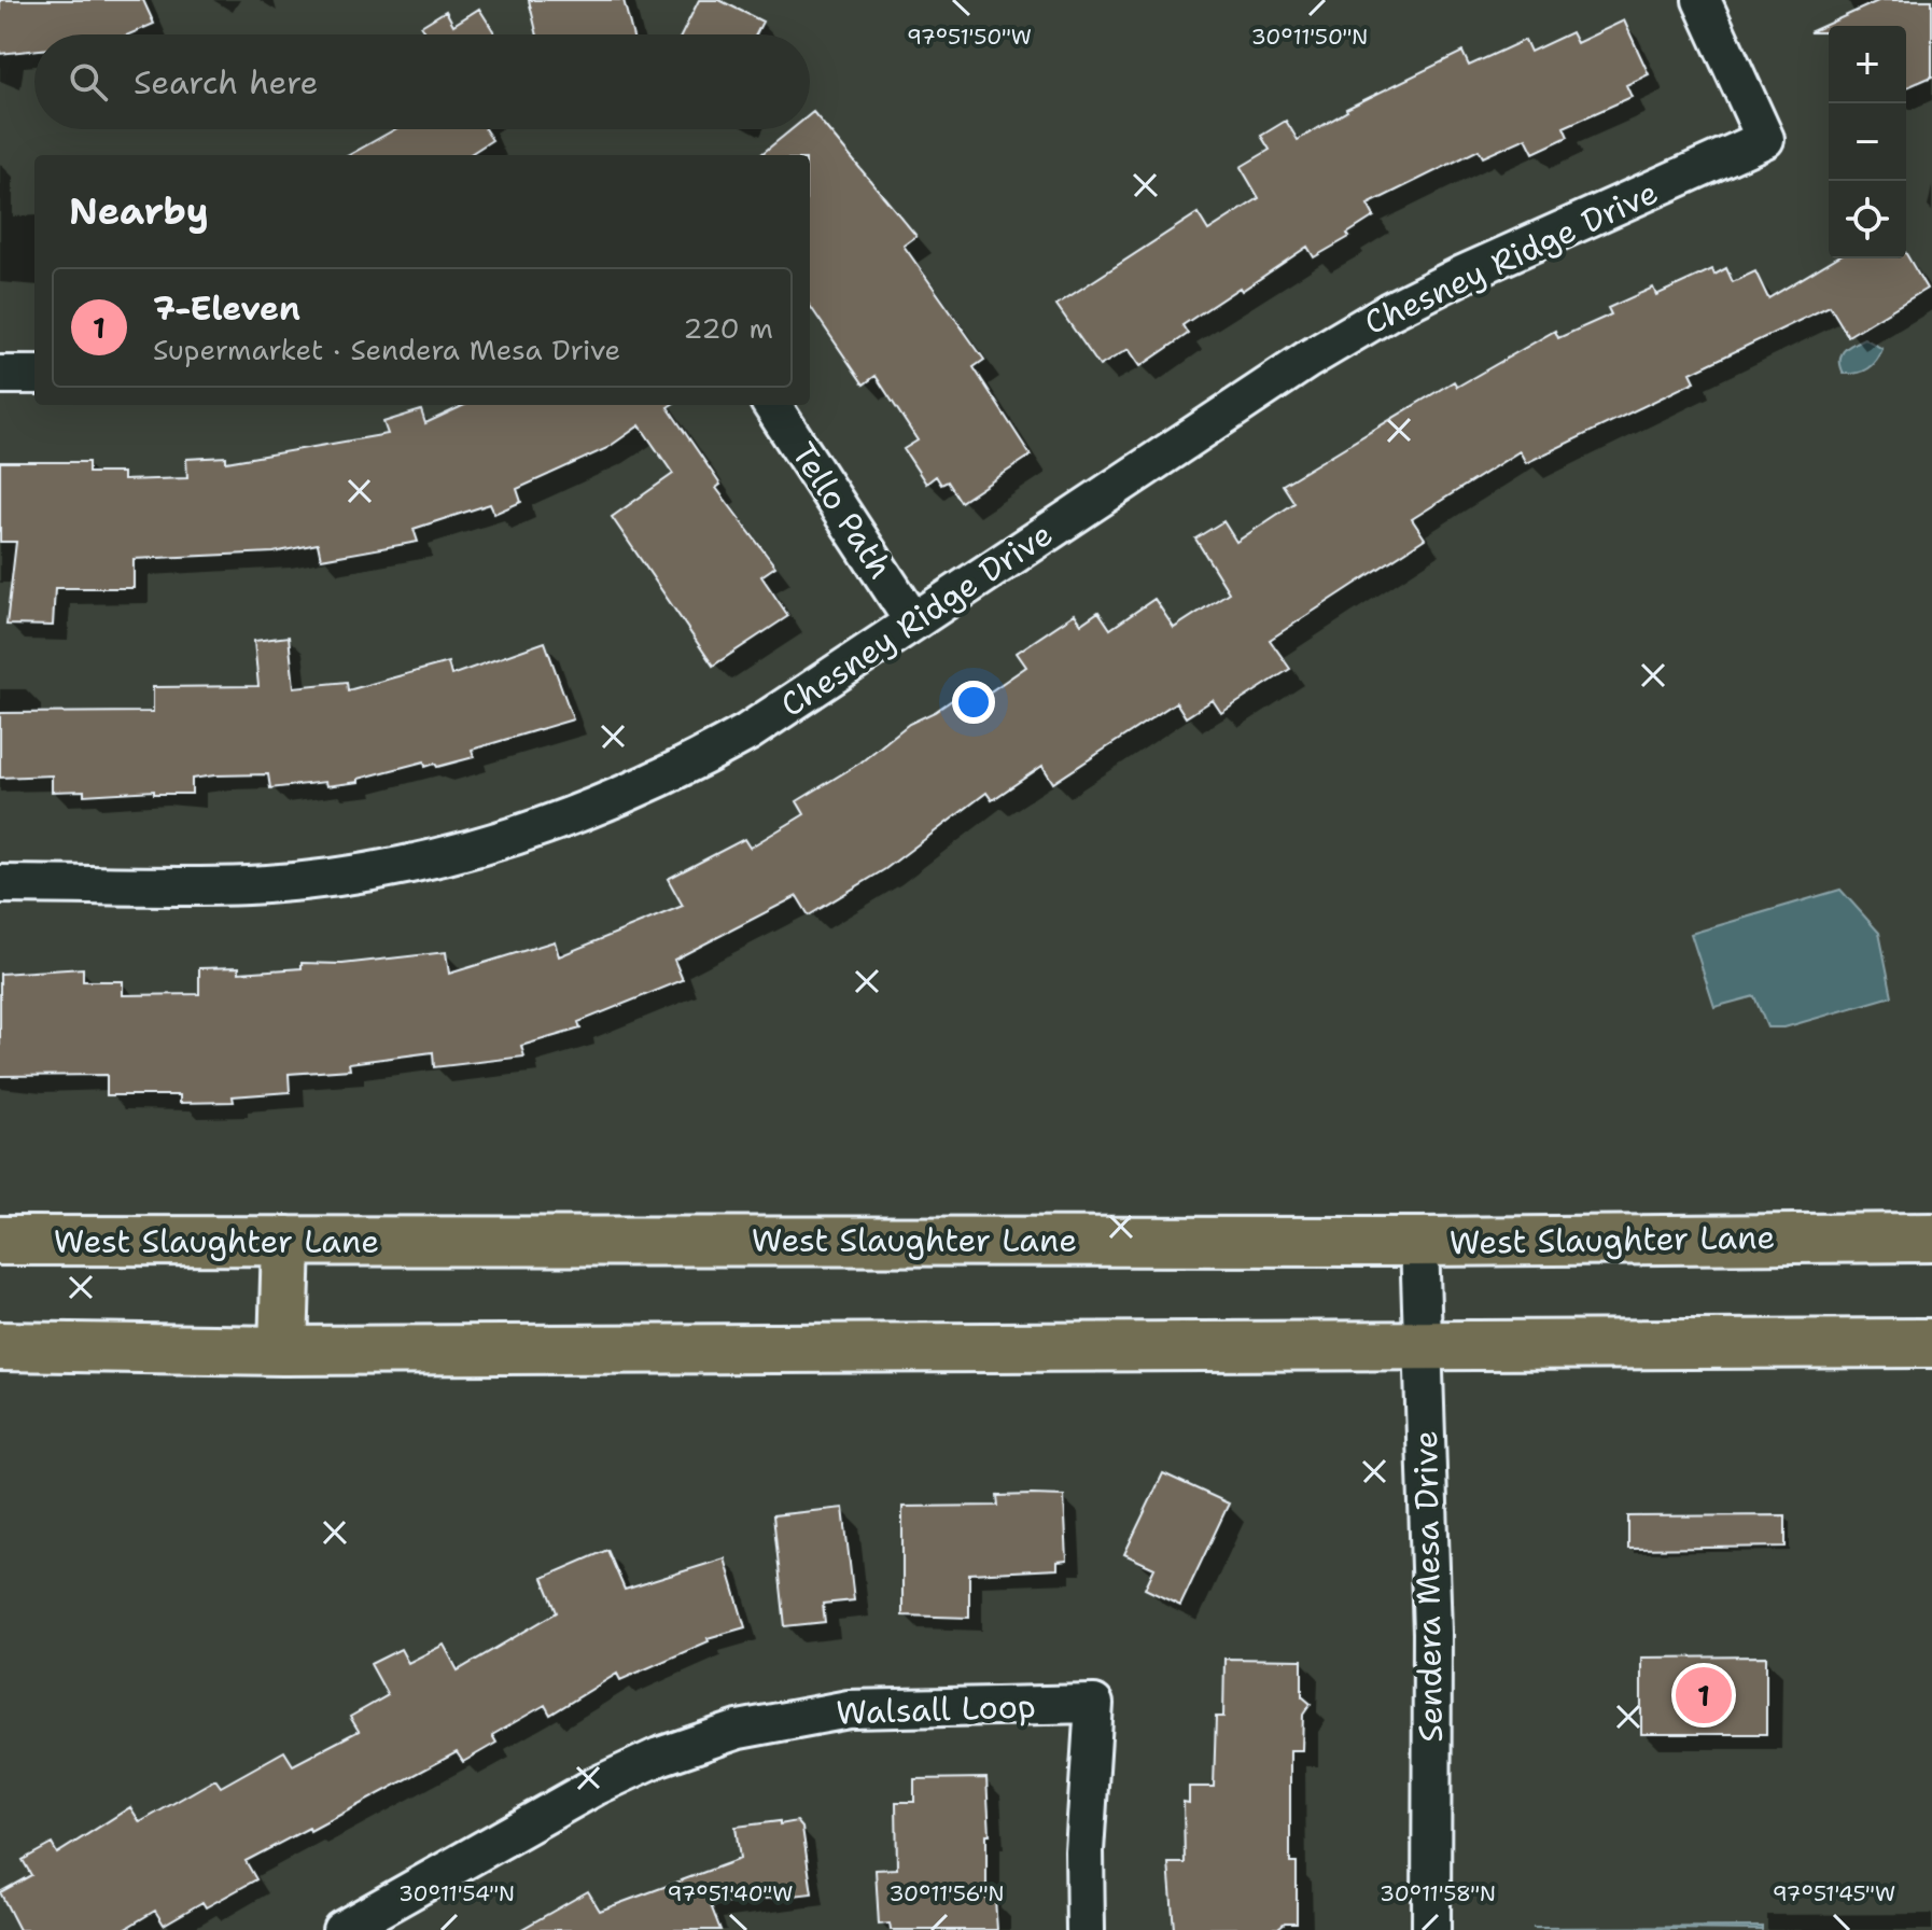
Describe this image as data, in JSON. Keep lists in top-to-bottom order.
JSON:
{
  "streets": {
    "main road": ["West Slaughter Lane"],
    "street": [
      "Chesney Ridge Drive",
      "Tello Path",
      "Sendera Mesa Drive",
      "Walsall Loop"
    ]
  },
  "crossings": [
    ["Chesney Ridge Drive", "Tello Path"],
    ["West Slaughter Lane", "Sendera Mesa Drive"]
  ],
  "page": {
    "map_buttons": ["+", "−"],
    "search": "Search here",
    "heading": "Nearby",
    "list": [
      {
        "mark": "1",
        "name": "7-Eleven",
        "note": "Supermarket · Sendera Mesa Drive",
        "value": "220 m"
      }
    ],
    "pins": "1"
  },
  "coordinates": [
    "97°51'50\"W",
    "30°11'50\"N",
    "30°11'54\"N",
    "30°11'56\"N",
    "30°11'58\"N",
    "97°51'40\"W",
    "97°51'45\"W"
  ]
}
